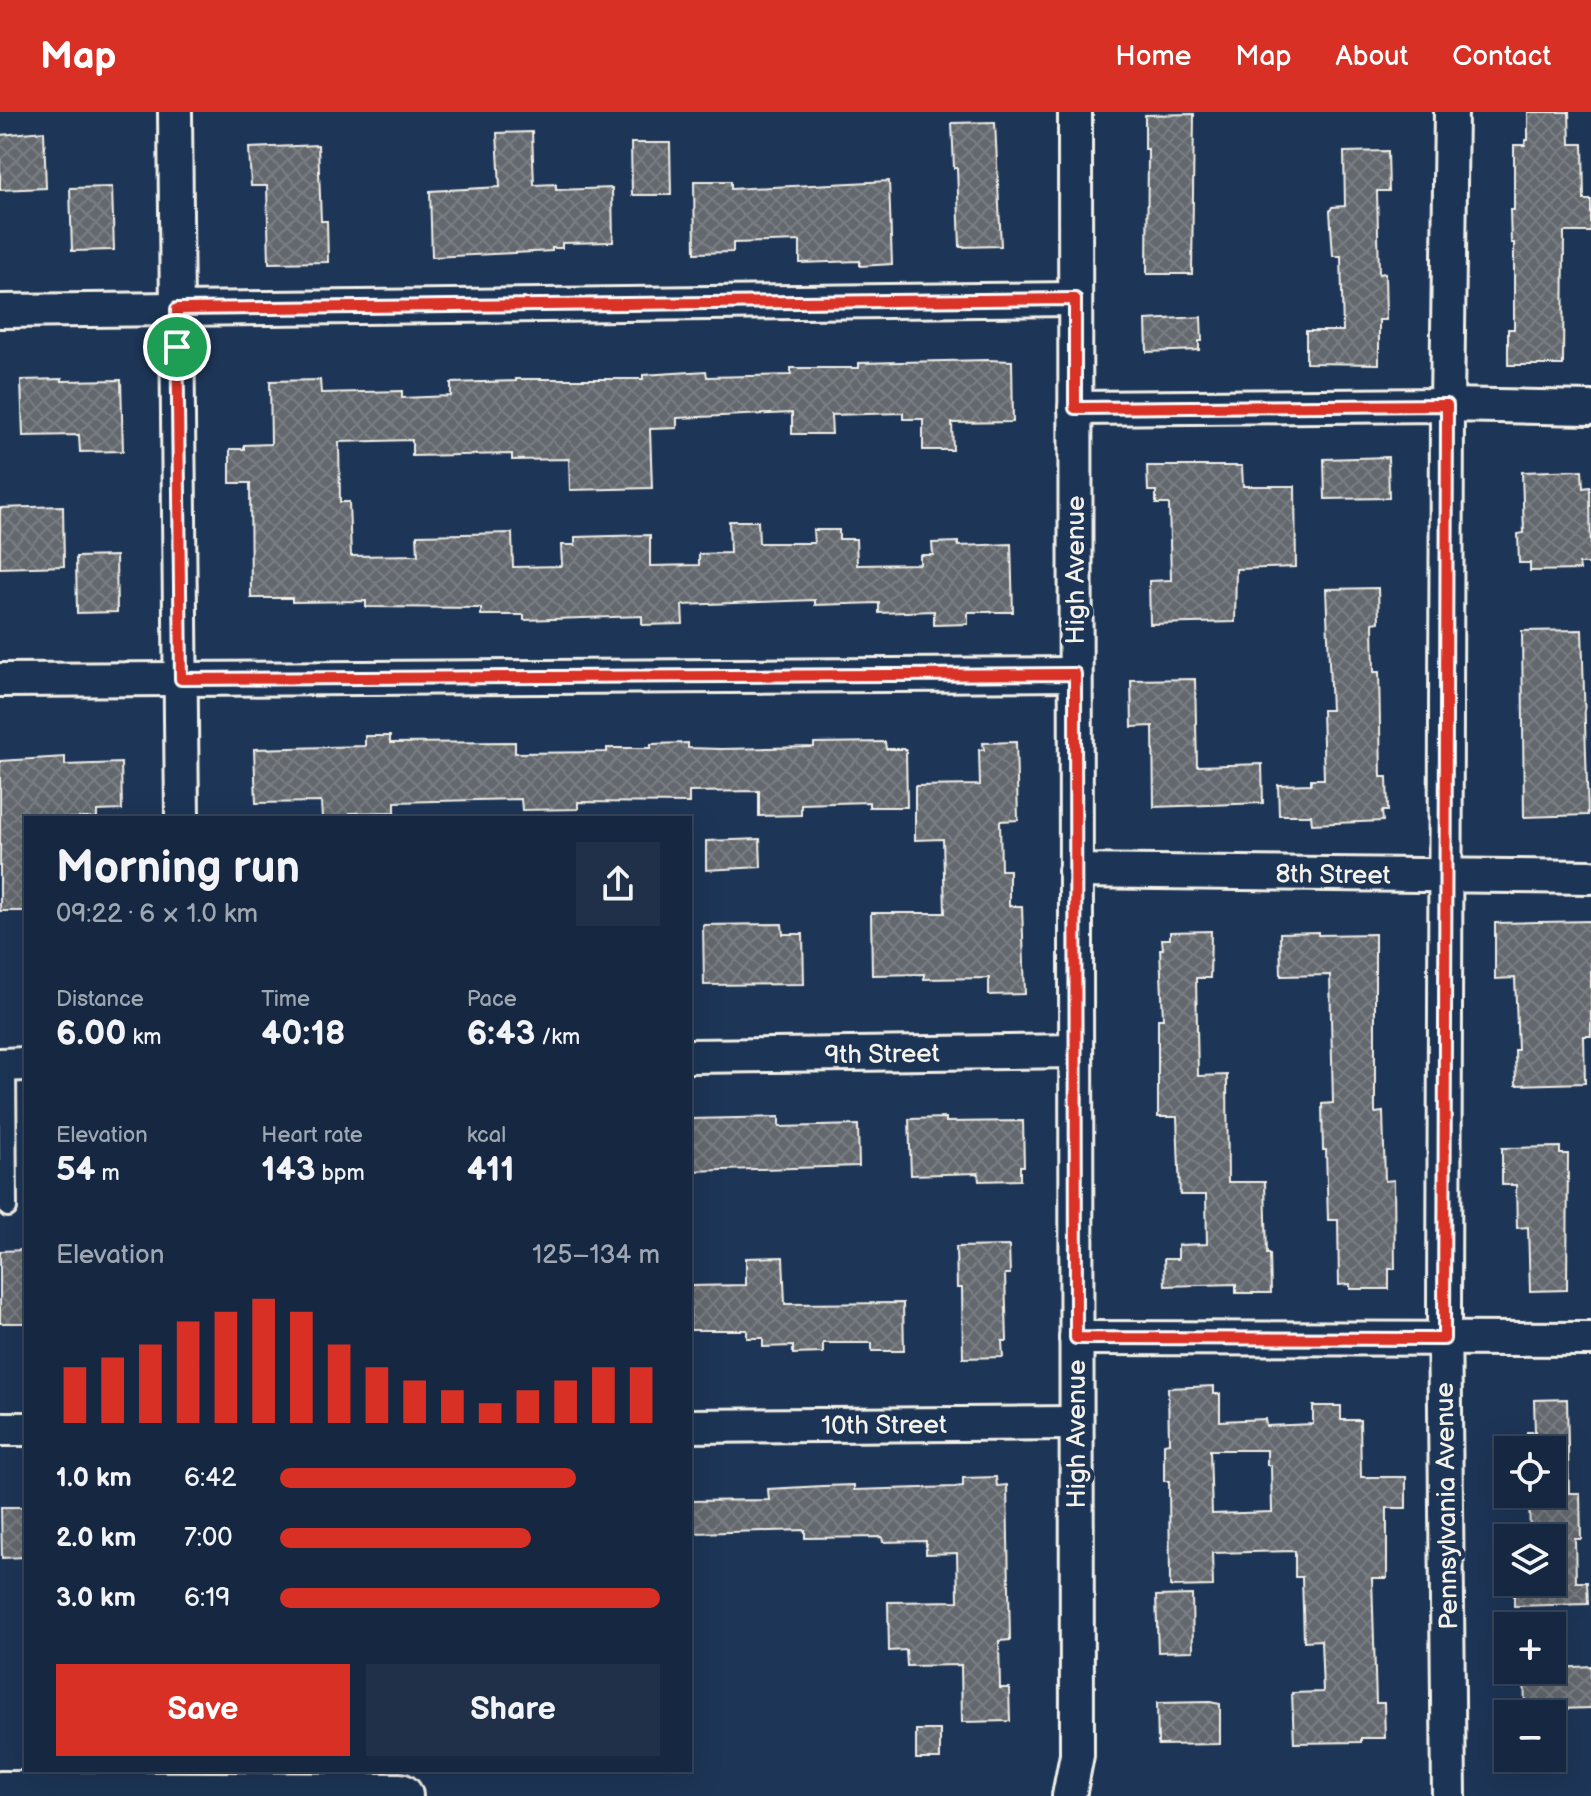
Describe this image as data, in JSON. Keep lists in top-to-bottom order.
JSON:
{
  "streets": {
    "street": [
      "High Avenue",
      "8th Street",
      "9th Street",
      "10th Street",
      "Pennsylvania Avenue"
    ]
  },
  "crossings": [
    ["High Avenue", "8th Street"],
    ["High Avenue", "9th Street"],
    ["High Avenue", "10th Street"],
    ["8th Street", "Pennsylvania Avenue"]
  ],
  "page": {
    "header": "Map",
    "nav": [
      "Home",
      "Map",
      "About",
      "Contact"
    ],
    "heading": ["Morning run", "09:22 · 6 × 1.0 km"],
    "stats": [
      ["Distance", "6.00 km"],
      ["Time", "40:18"],
      ["Pace", "6:43 /km"],
      ["Elevation", "54 m"],
      ["Heart rate", "143 bpm"],
      ["kcal", "411"]
    ],
    "chart": ["Elevation", "125–134 m"],
    "map_buttons": ["+", "−"],
    "list": [
      {
        "name": "1.0 km",
        "note": "6:42"
      },
      {
        "name": "2.0 km",
        "note": "7:00"
      },
      {
        "name": "3.0 km",
        "note": "6:19"
      }
    ],
    "buttons": ["Save", "Share"]
  }
}
